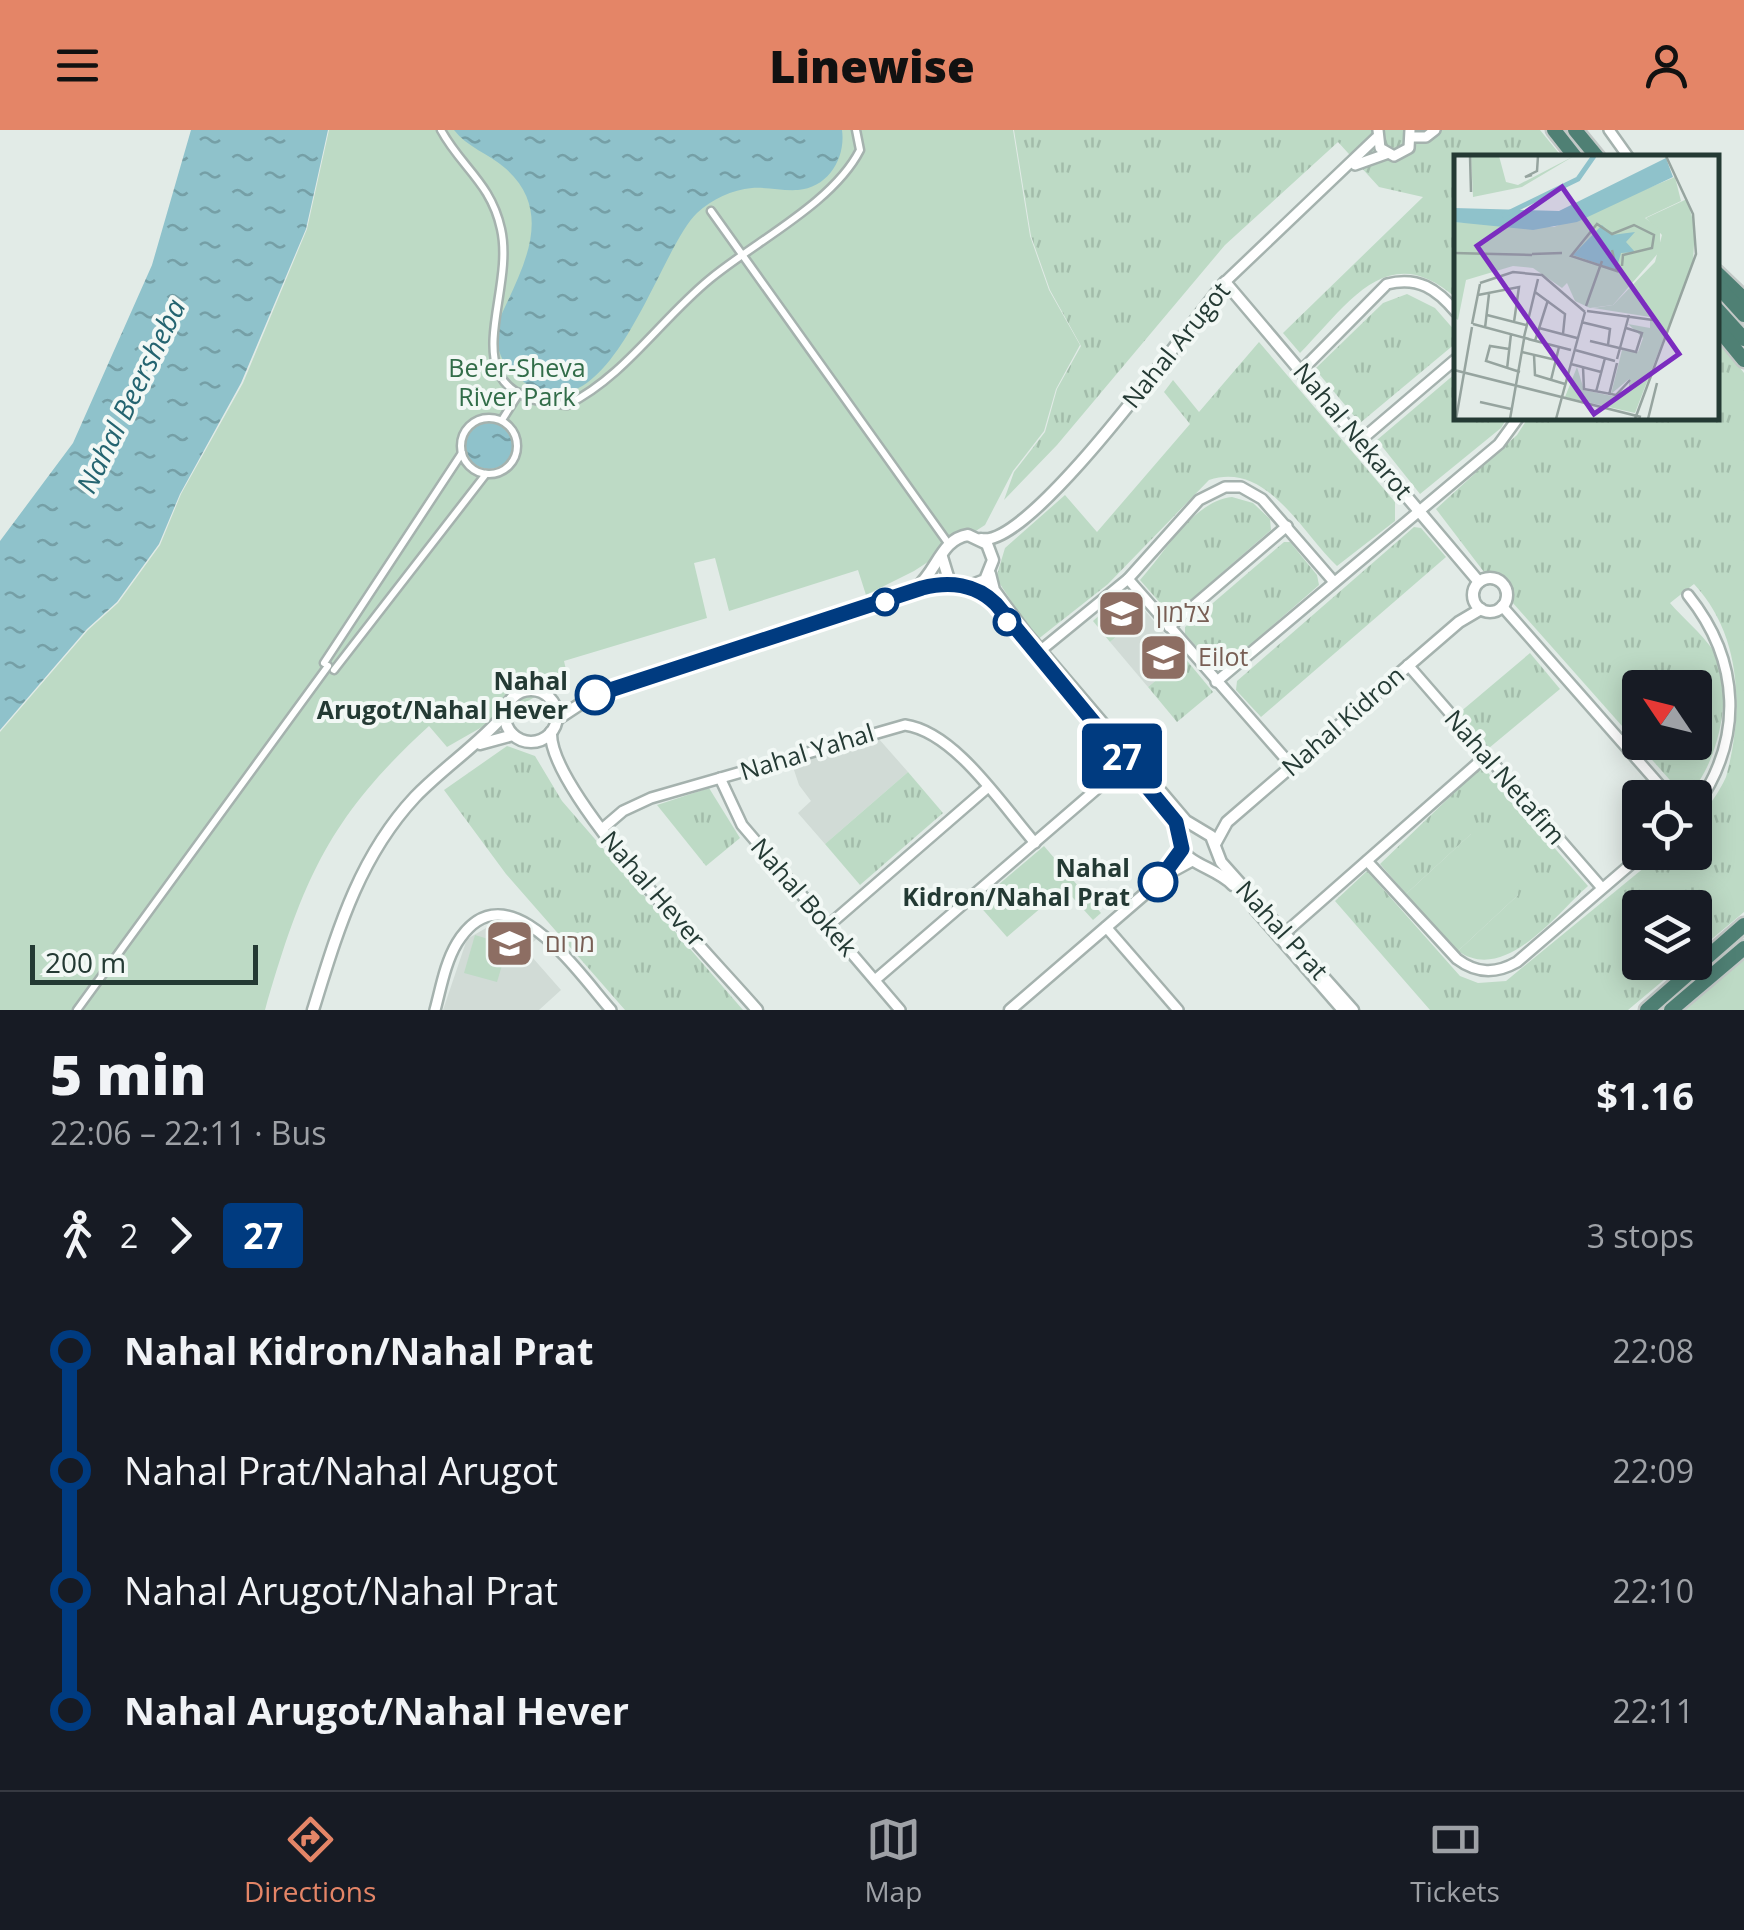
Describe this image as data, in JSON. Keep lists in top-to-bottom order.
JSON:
{
  "streets": {
    "street": [
      "Nahal Arugot",
      "Nahal Nekarot",
      "Nahal Kidron",
      "Nahal Yahal",
      "Nahal Netafim",
      "Nahal Hever",
      "Nahal Bokek",
      "Nahal Prat"
    ]
  },
  "crossings": [
    ["Nahal Arugot", "Nahal Nekarot"],
    ["Nahal Nekarot", "Nahal Kidron"],
    ["Nahal Kidron", "Nahal Netafim"],
    ["Nahal Kidron", "Nahal Prat"],
    ["Nahal Yahal", "Nahal Hever"],
    ["Nahal Yahal", "Nahal Bokek"]
  ],
  "water": ["Nahal Beersheba"],
  "parks": ["Be'er-Sheva River Park"],
  "places": {
    "school or university": ["צלמון", "Eilot", "מרום"],
    "other": ["Nahal Arugot/Nahal Hever", "Nahal Kidron/Nahal Prat"]
  },
  "lines": ["bus line 27"],
  "scale_bar": "200 m",
  "north": "top left",
  "page": {
    "header": "Linewise",
    "on_map": "27",
    "scale": "200 m",
    "heading": ["5 min", "22:06 – 22:11 · Bus", "$1.16"],
    "legs": ["2", "27", "3 stops"],
    "list": [
      {
        "name": "Nahal Kidron/Nahal Prat",
        "value": "22:08"
      },
      {
        "name": "Nahal Prat/Nahal Arugot",
        "value": "22:09"
      },
      {
        "name": "Nahal Arugot/Nahal Prat",
        "value": "22:10"
      },
      {
        "name": "Nahal Arugot/Nahal Hever",
        "value": "22:11"
      }
    ],
    "tabs": ["Directions", "Map", "Tickets"]
  }
}
